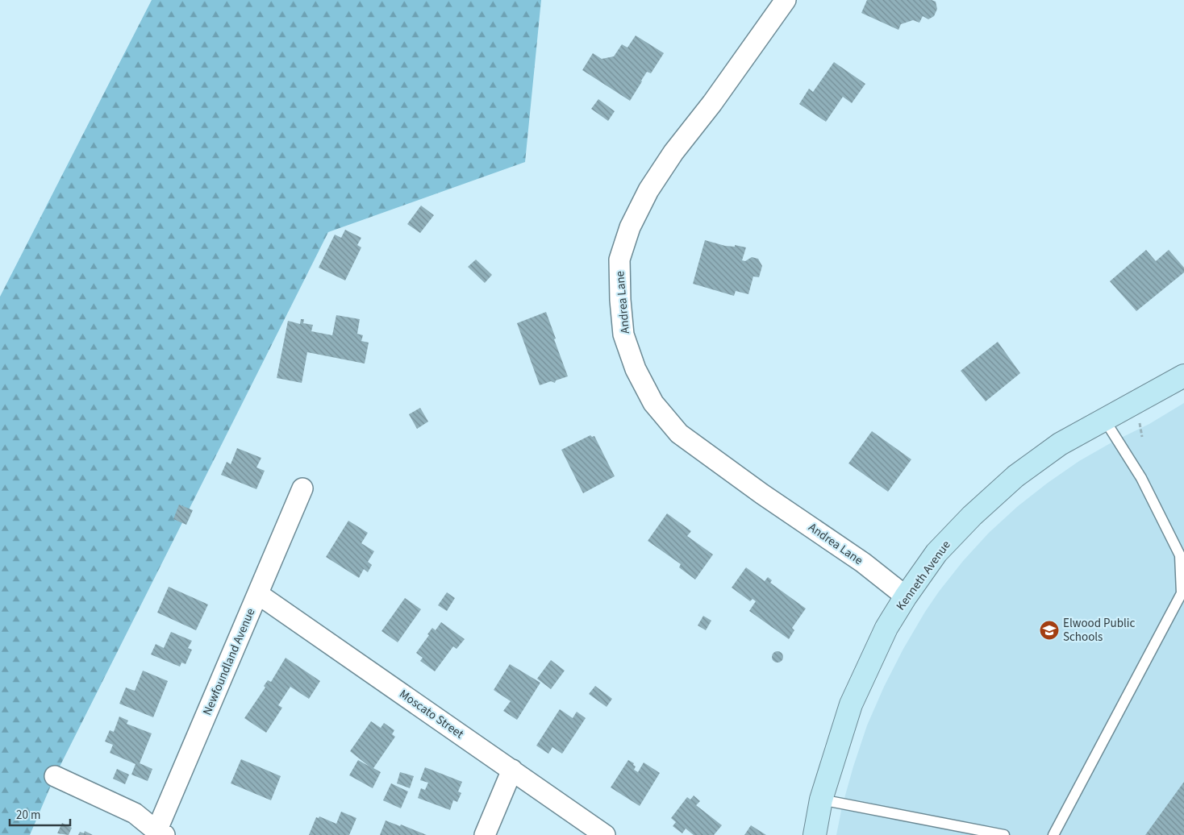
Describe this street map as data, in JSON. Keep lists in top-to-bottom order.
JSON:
{
  "streets": {
    "street": [
      "Andrea Lane",
      "Kenneth Avenue",
      "Newfoundland Avenue",
      "Moscato Street"
    ]
  },
  "crossings": [
    ["Andrea Lane", "Kenneth Avenue"],
    ["Newfoundland Avenue", "Moscato Street"]
  ],
  "places": {
    "school or university": ["Elwood Public Schools"]
  },
  "scale_bar": "20 m"
}
